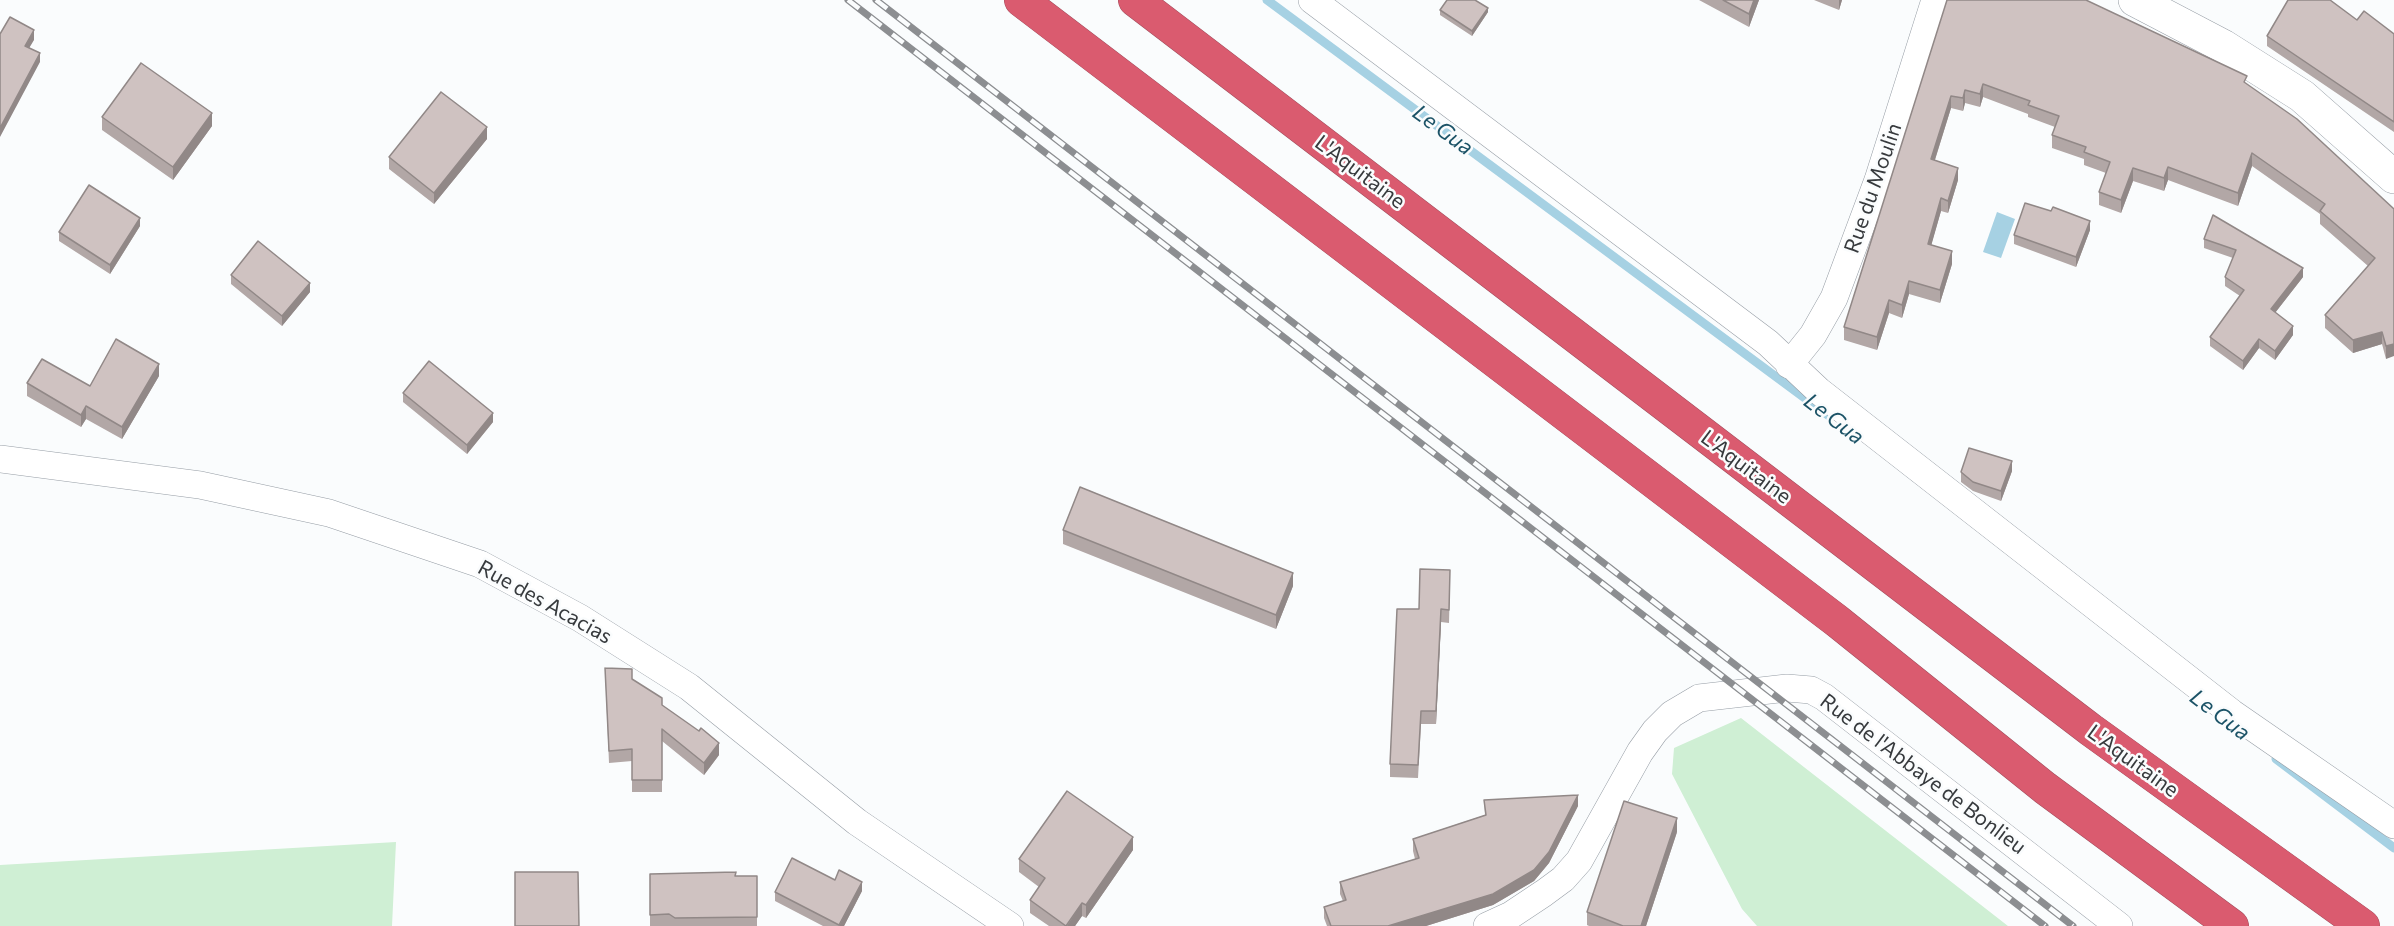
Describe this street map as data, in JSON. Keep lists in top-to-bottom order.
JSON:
{
  "streets": {
    "highway": ["L'Aquitaine"],
    "street": ["Rue du Moulin", "Rue des Acacias", "Rue de l'Abbaye de Bonlieu"]
  },
  "water": ["Le Gua"]
}
